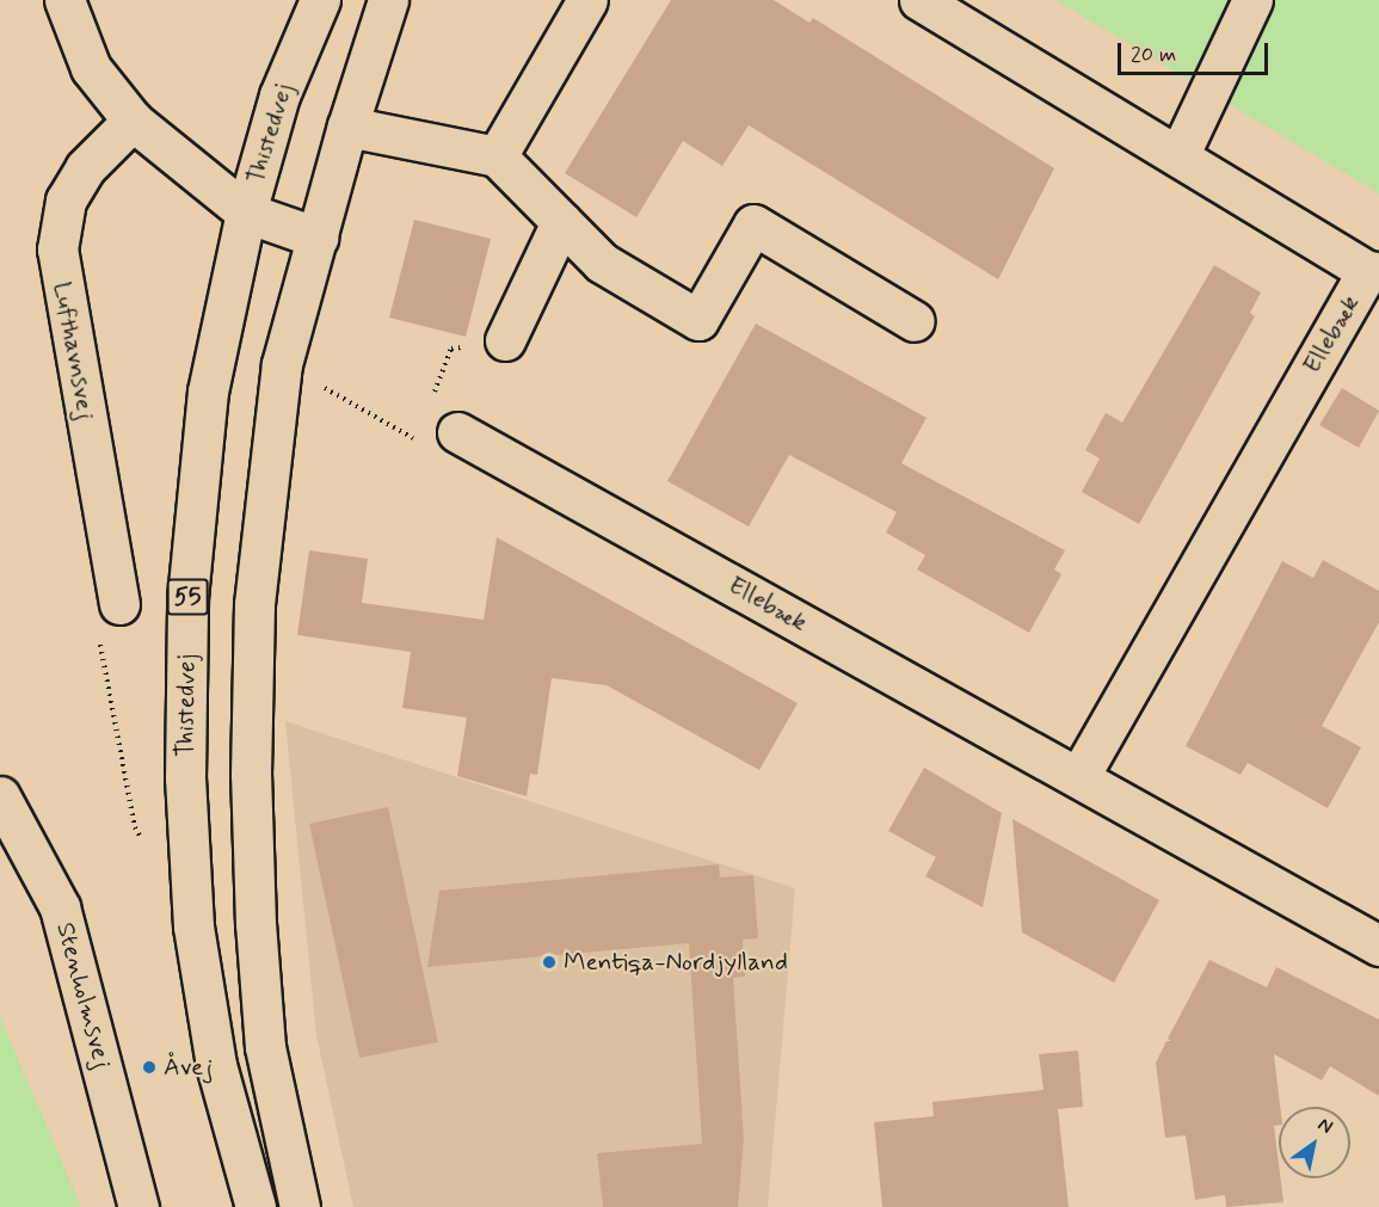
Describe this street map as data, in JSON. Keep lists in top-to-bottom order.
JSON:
{
  "streets": {
    "street": [
      "Thistedvej",
      "Ellebæk",
      "Lufthavnsvej",
      "55",
      "Stenholmsvej"
    ]
  },
  "places": ["Mentiqa-Nordjylland", "Åvej"],
  "scale_bar": "20 m",
  "north": "top right"
}
